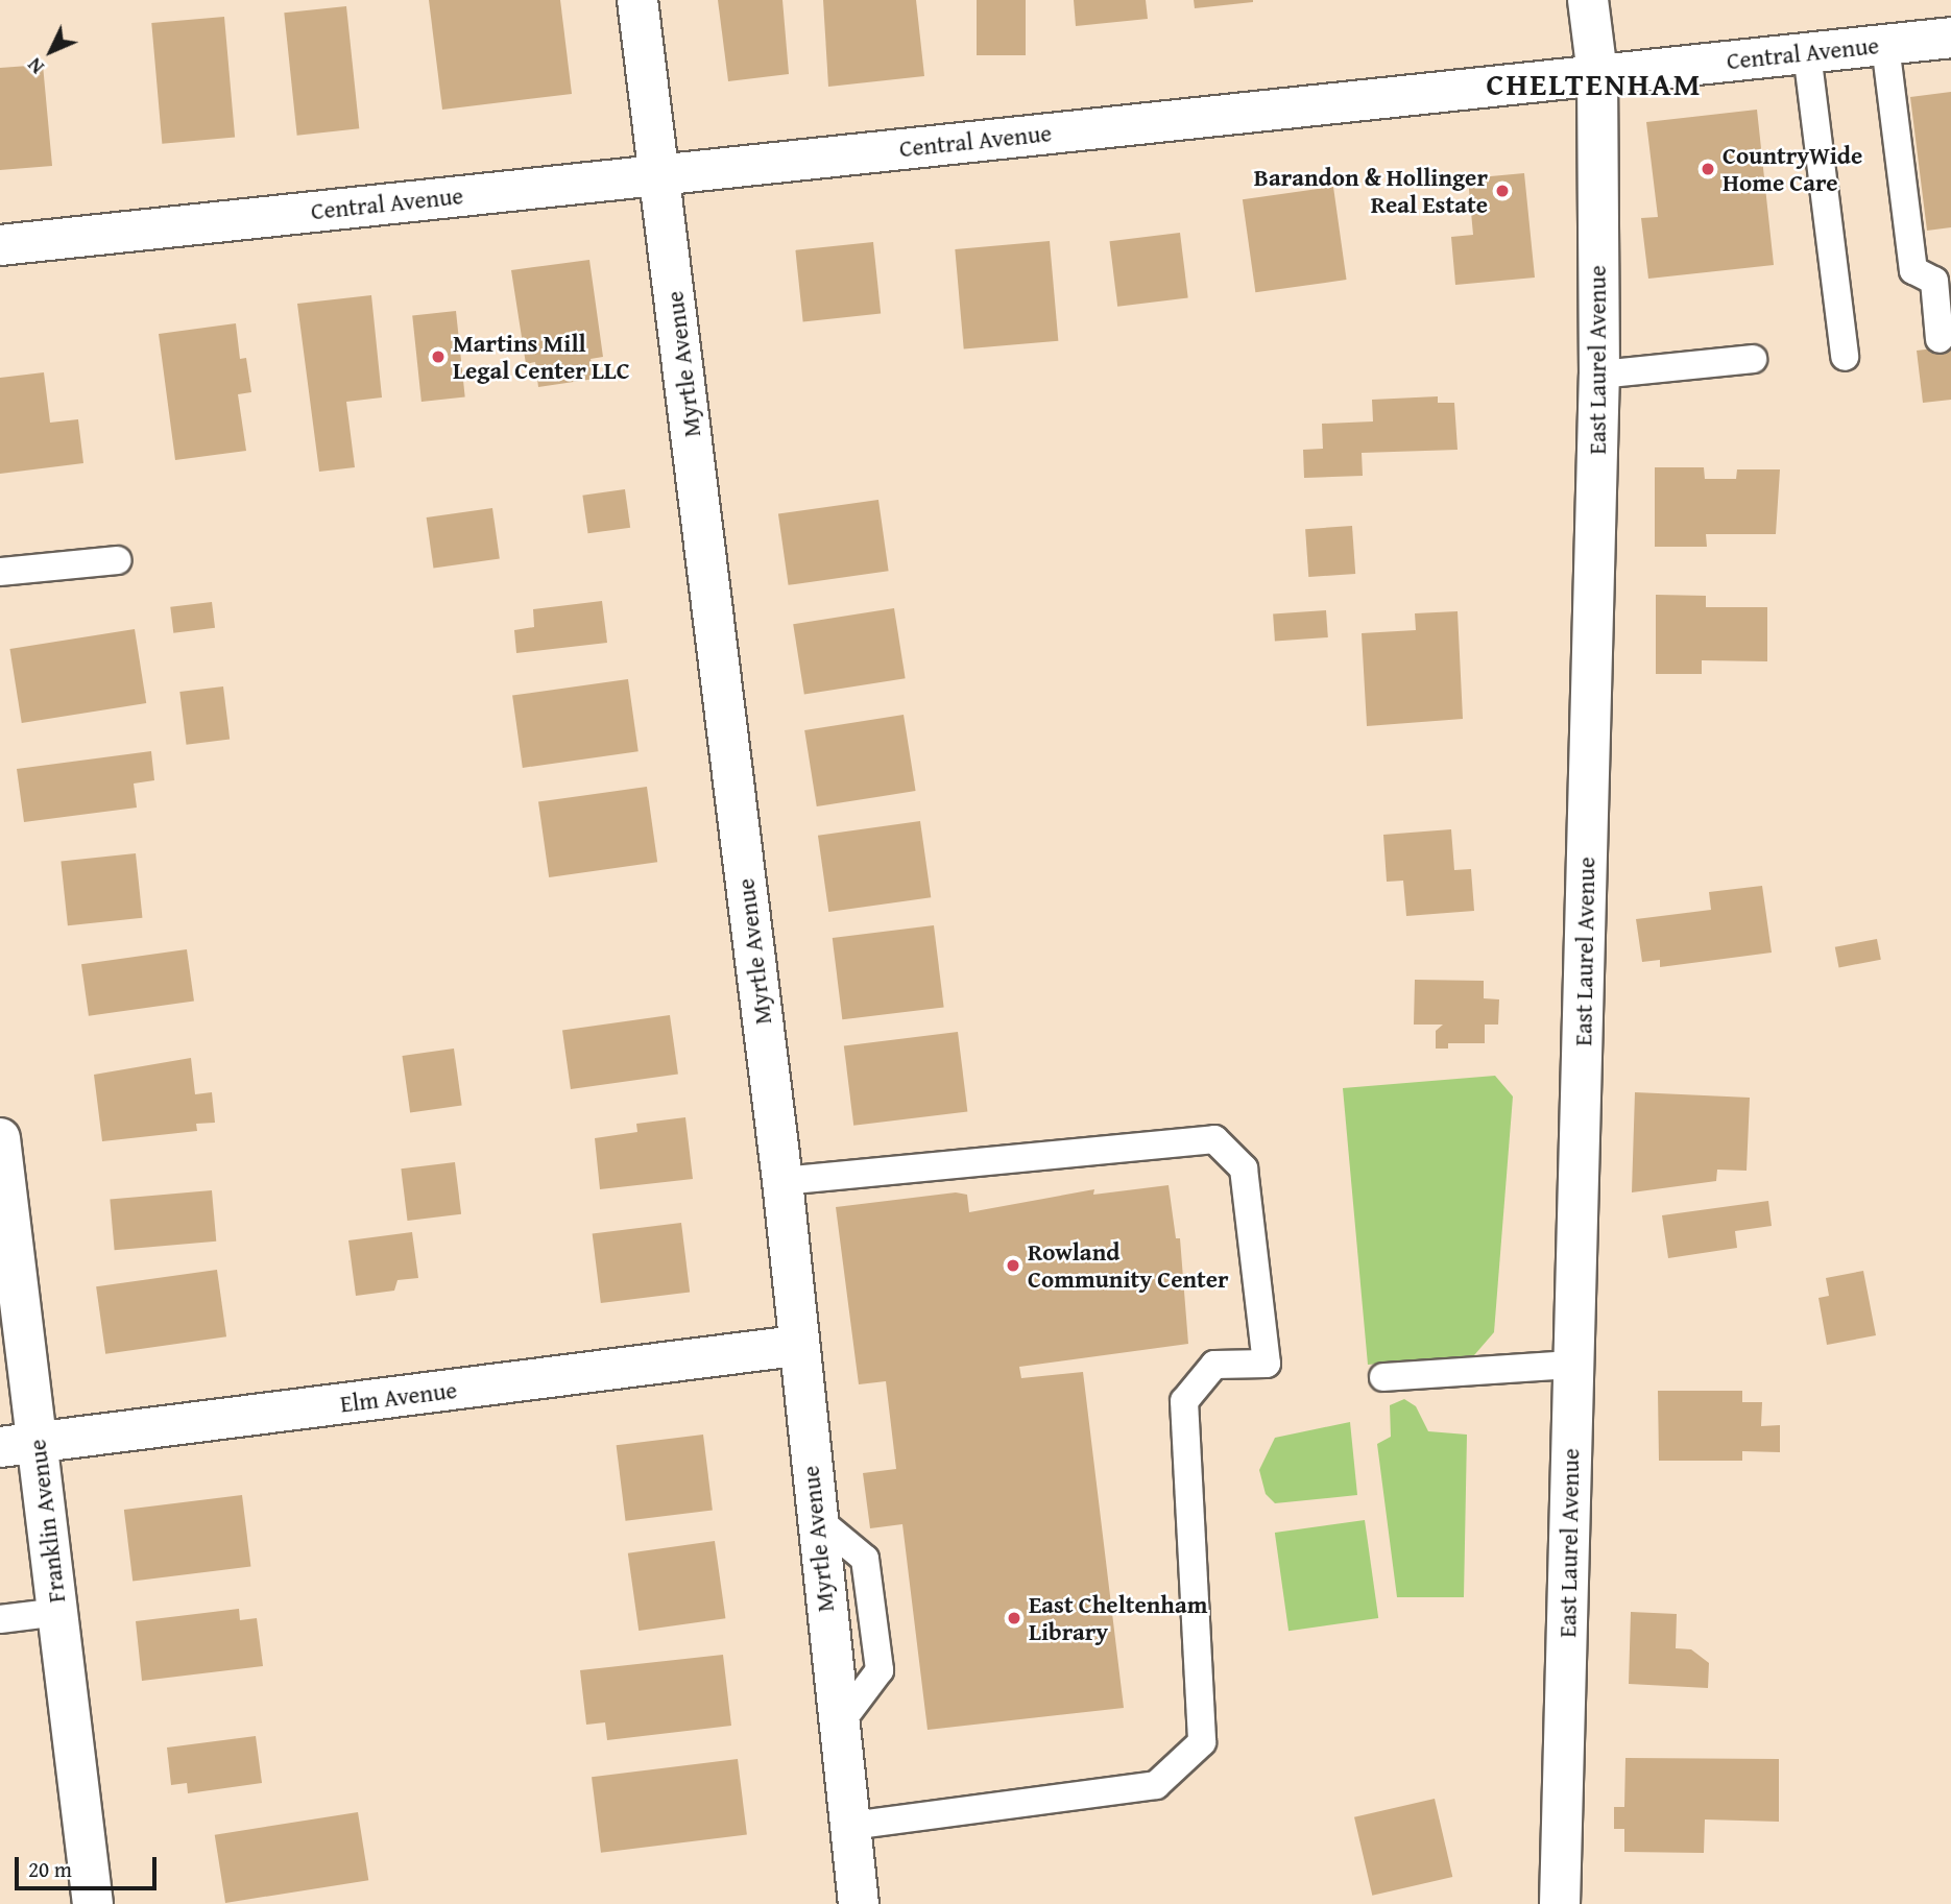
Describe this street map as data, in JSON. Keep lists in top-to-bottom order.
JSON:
{
  "streets": {
    "street": [
      "Central Avenue",
      "East Laurel Avenue",
      "Myrtle Avenue",
      "Elm Avenue",
      "Franklin Avenue"
    ]
  },
  "crossings": [
    ["Central Avenue", "East Laurel Avenue"],
    ["Central Avenue", "Myrtle Avenue"],
    ["Myrtle Avenue", "Elm Avenue"],
    ["Elm Avenue", "Franklin Avenue"]
  ],
  "districts": ["CHELTENHAM"],
  "places": [
    "CountryWide Home Care",
    "Barandon & Hollinger Real Estate",
    "Martins Mill Legal Center LLC",
    "Rowland Community Center",
    "East Cheltenham Library"
  ],
  "scale_bar": "20 m",
  "north": "bottom left"
}
